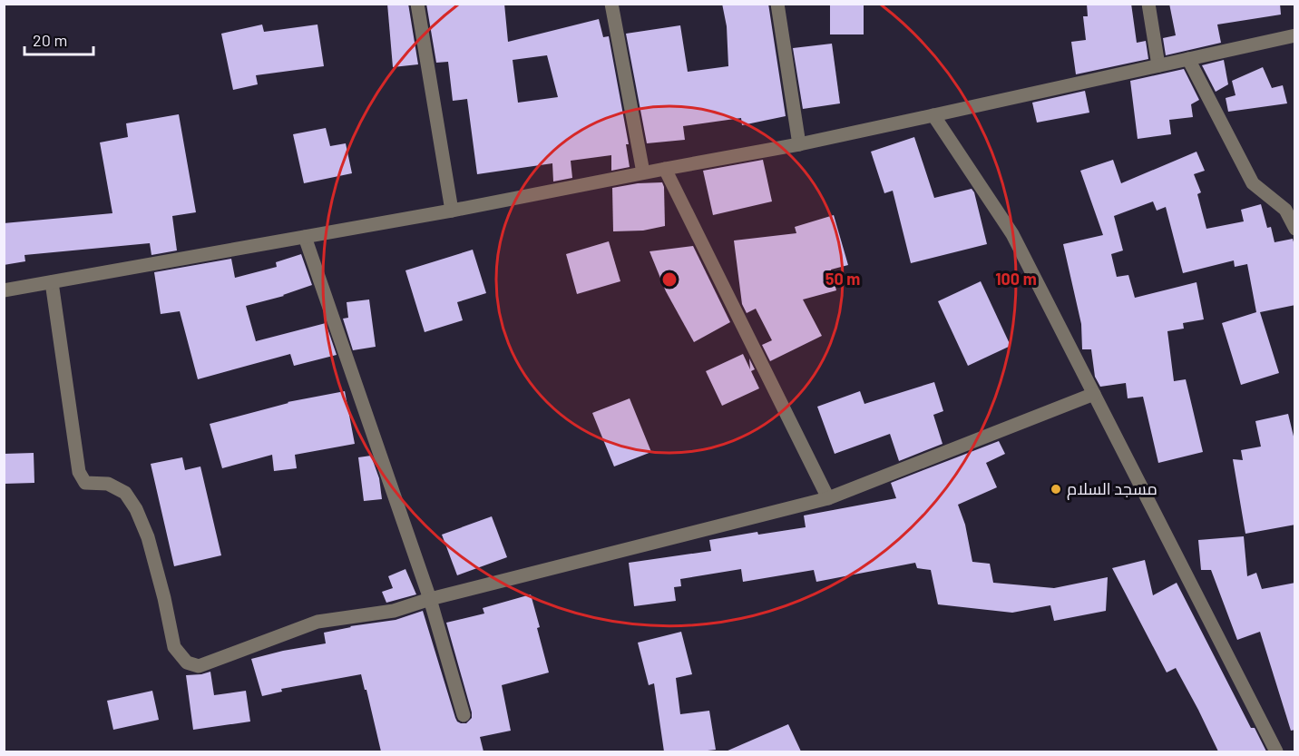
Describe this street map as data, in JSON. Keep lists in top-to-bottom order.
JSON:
{
  "places": ["مسجد السلام"],
  "scale_bar": "20 m",
  "rings": ["50 m", "100 m"]
}
